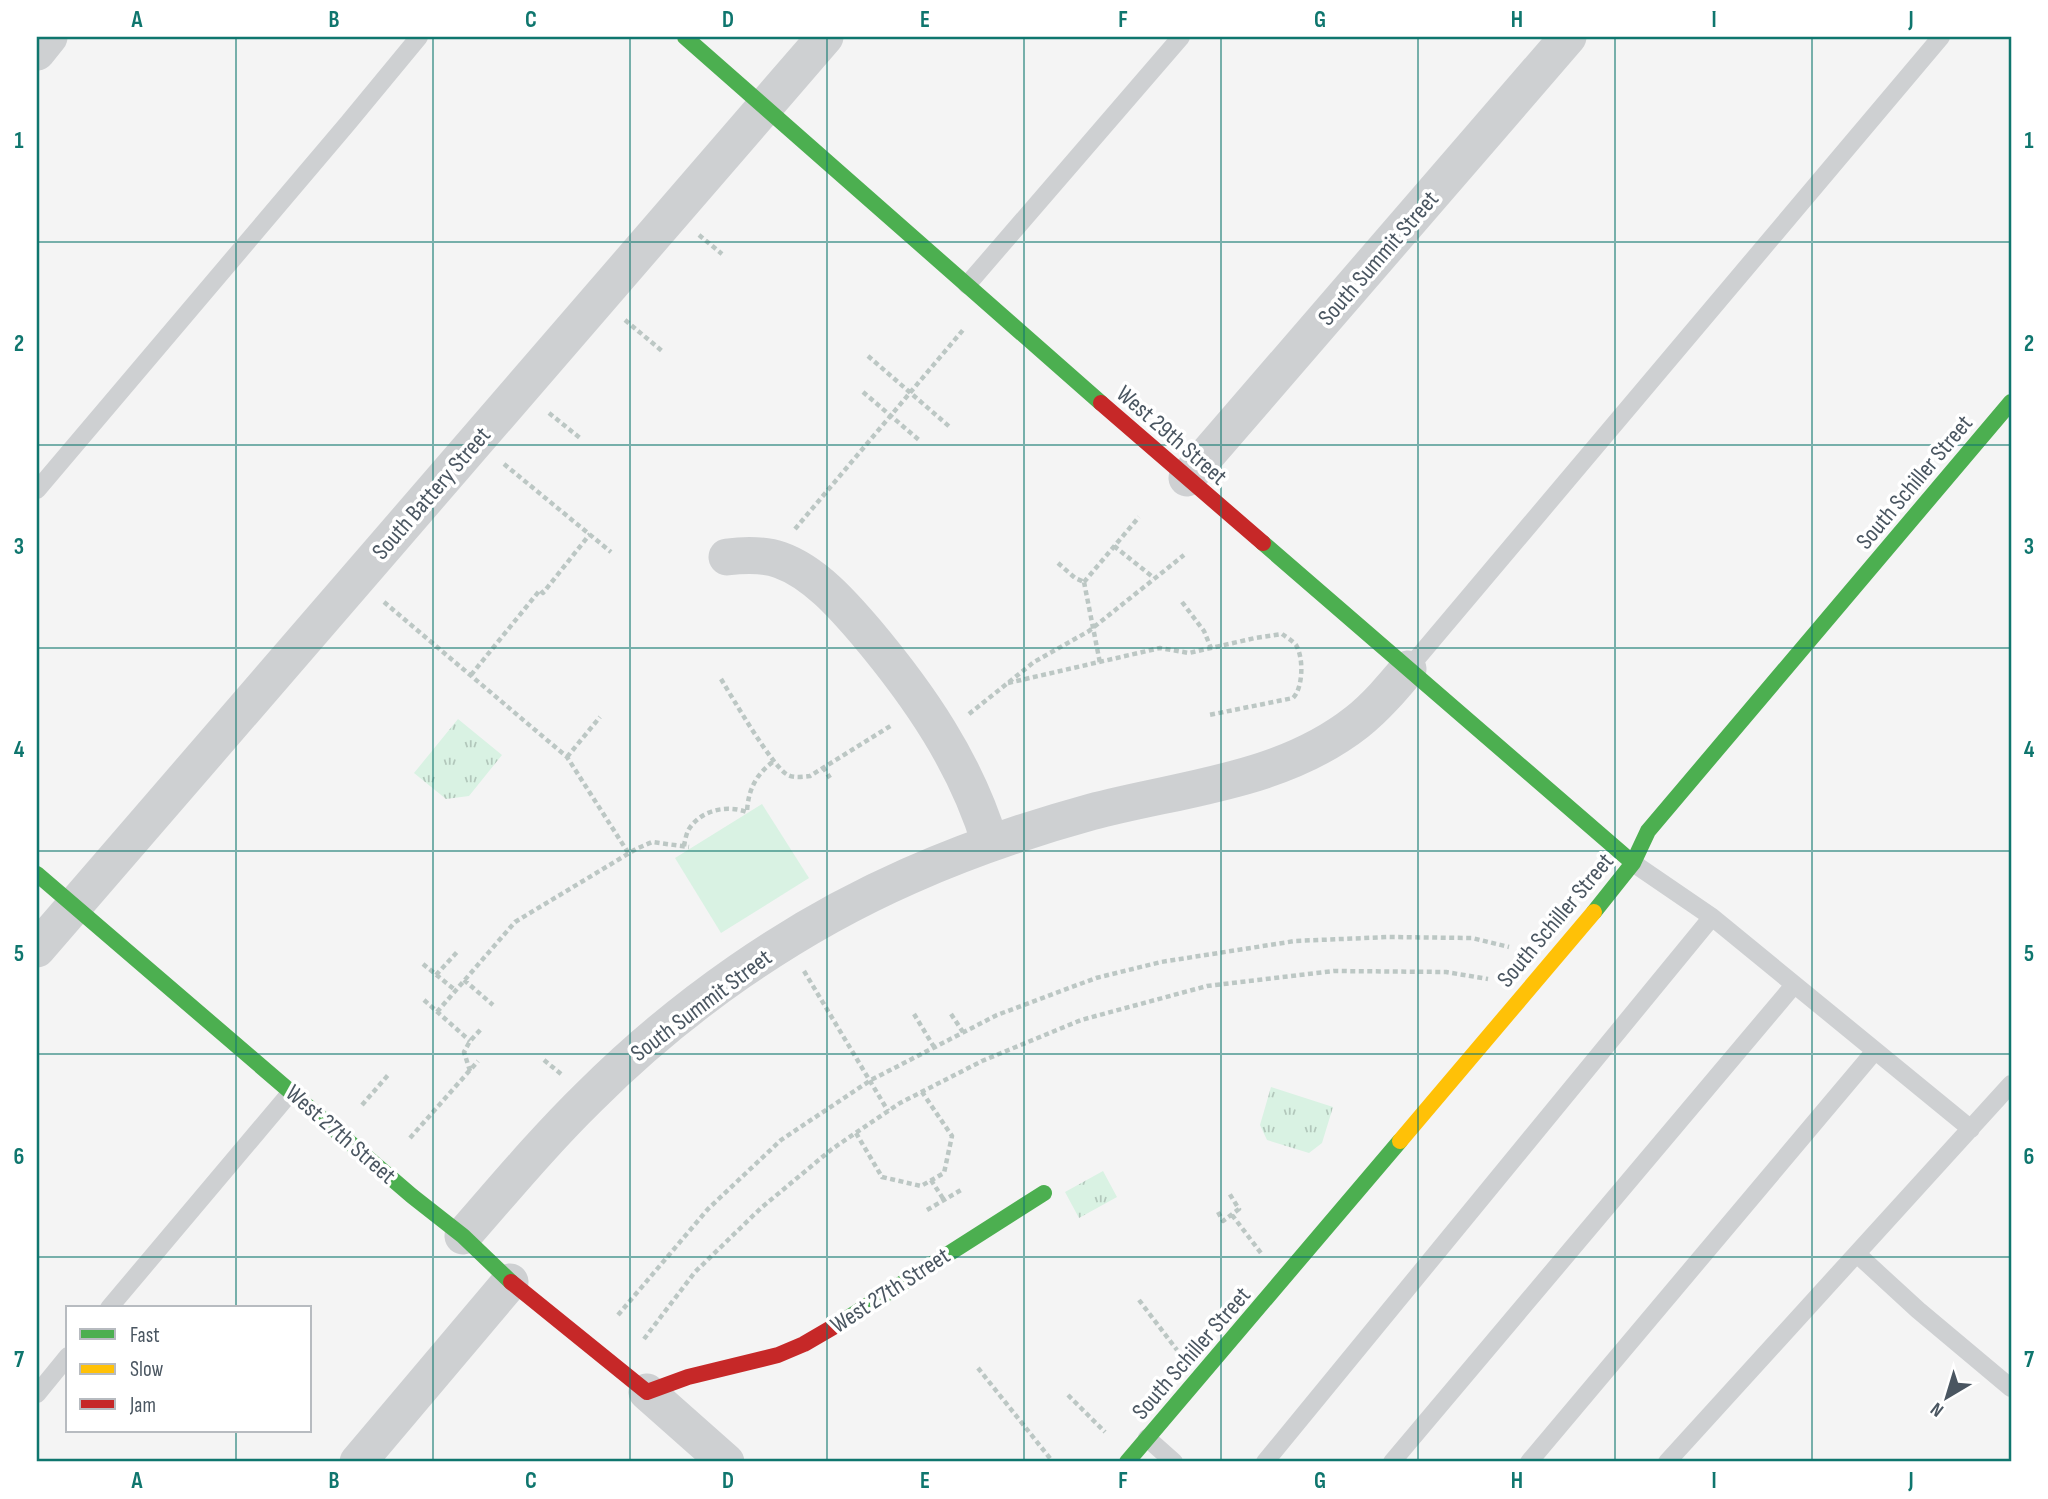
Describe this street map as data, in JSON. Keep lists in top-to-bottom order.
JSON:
{
  "streets": {
    "street": [
      "South Summit Street",
      "West 29th Street",
      "South Schiller Street",
      "South Battery Street",
      "West 27th Street"
    ]
  },
  "crossings": [
    ["South Summit Street", "West 29th Street"],
    ["South Summit Street", "West 27th Street"],
    ["West 29th Street", "South Schiller Street"],
    ["West 29th Street", "South Battery Street"],
    ["South Battery Street", "West 27th Street"]
  ],
  "legend": ["Fast", "Slow", "Jam"],
  "north": "bottom left",
  "grid": {
    "columns": [
      "A",
      "B",
      "C",
      "D",
      "E",
      "F",
      "G",
      "H",
      "I",
      "J"
    ],
    "rows": [
      "1",
      "2",
      "3",
      "4",
      "5",
      "6",
      "7"
    ]
  }
}
